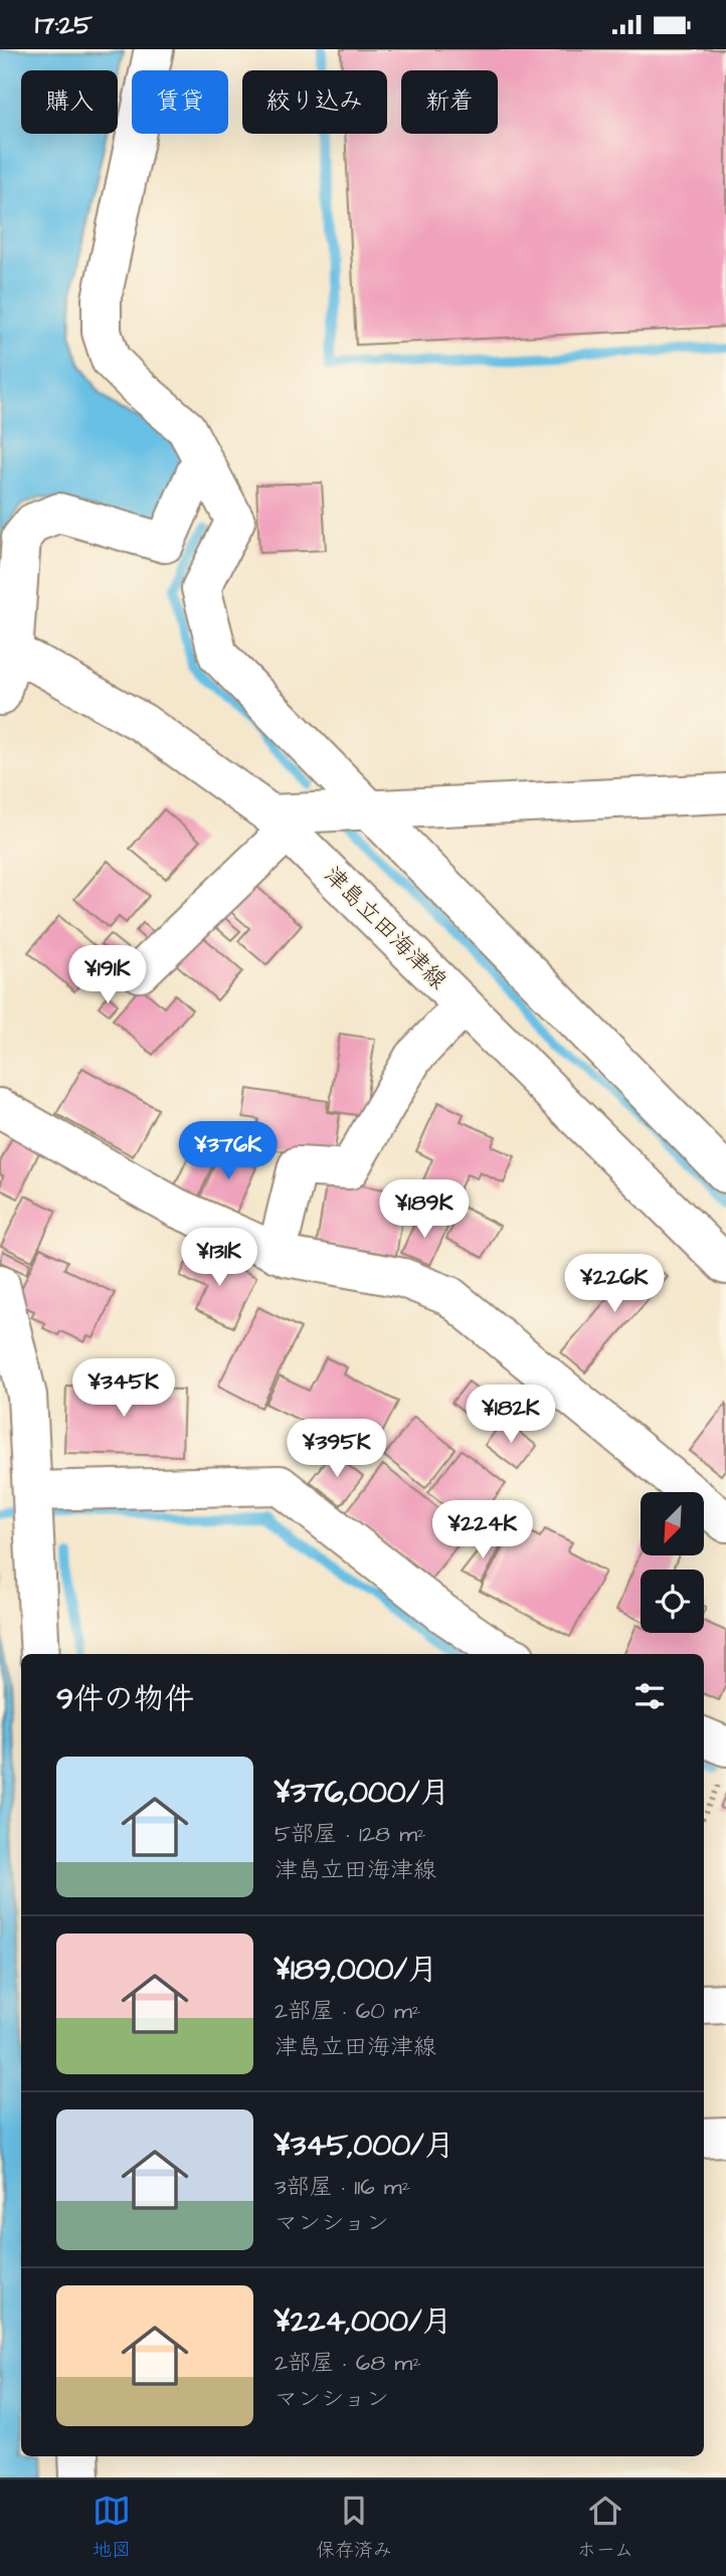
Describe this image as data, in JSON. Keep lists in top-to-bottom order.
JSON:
{
  "streets": {
    "street": ["津島立田海津線"]
  },
  "north": "bottom left",
  "page": {
    "status": "17:25",
    "chip": [
      "購入",
      "賃貸",
      "絞り込み",
      "新着"
    ],
    "price": [
      "¥191K",
      "¥376K",
      "¥189K",
      "¥131K",
      "¥226K",
      "¥345K",
      "¥182K",
      "¥395K",
      "¥224K"
    ],
    "heading": "9件の物件",
    "list": [
      {
        "name": "¥376,000/月",
        "note": "5部屋 · 128 m² · 津島立田海津線"
      },
      {
        "name": "¥189,000/月",
        "note": "2部屋 · 60 m² · 津島立田海津線"
      },
      {
        "name": "¥345,000/月",
        "note": "3部屋 · 116 m² · マンション"
      },
      {
        "name": "¥224,000/月",
        "note": "2部屋 · 68 m² · マンション"
      }
    ],
    "tabs": ["地図", "保存済み", "ホーム"]
  }
}
